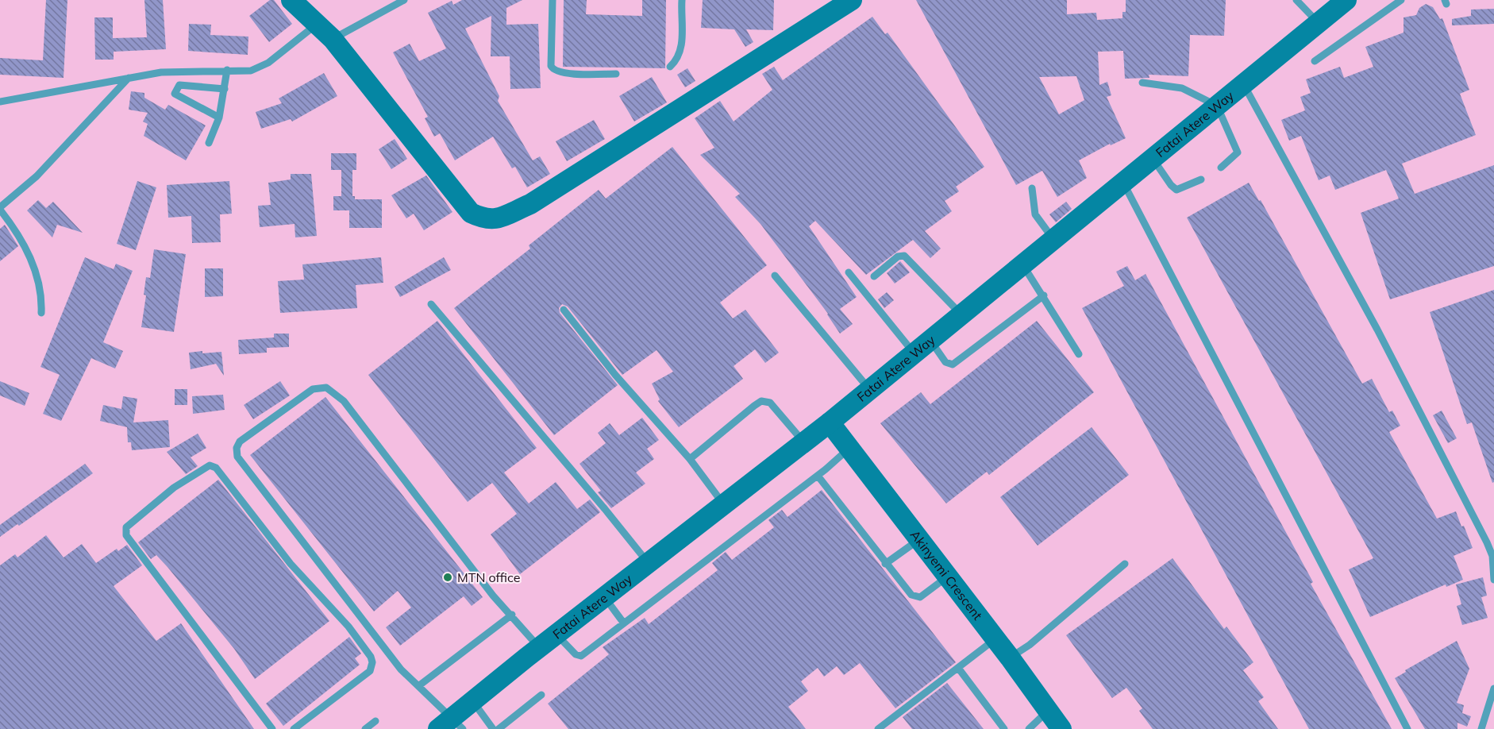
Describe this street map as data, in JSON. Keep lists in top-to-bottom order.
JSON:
{
  "streets": {
    "street": ["Fatai Atere Way", "Akinyemi Crescent"]
  },
  "crossings": [
    ["Fatai Atere Way", "Akinyemi Crescent"]
  ],
  "places": ["MTN office"]
}
